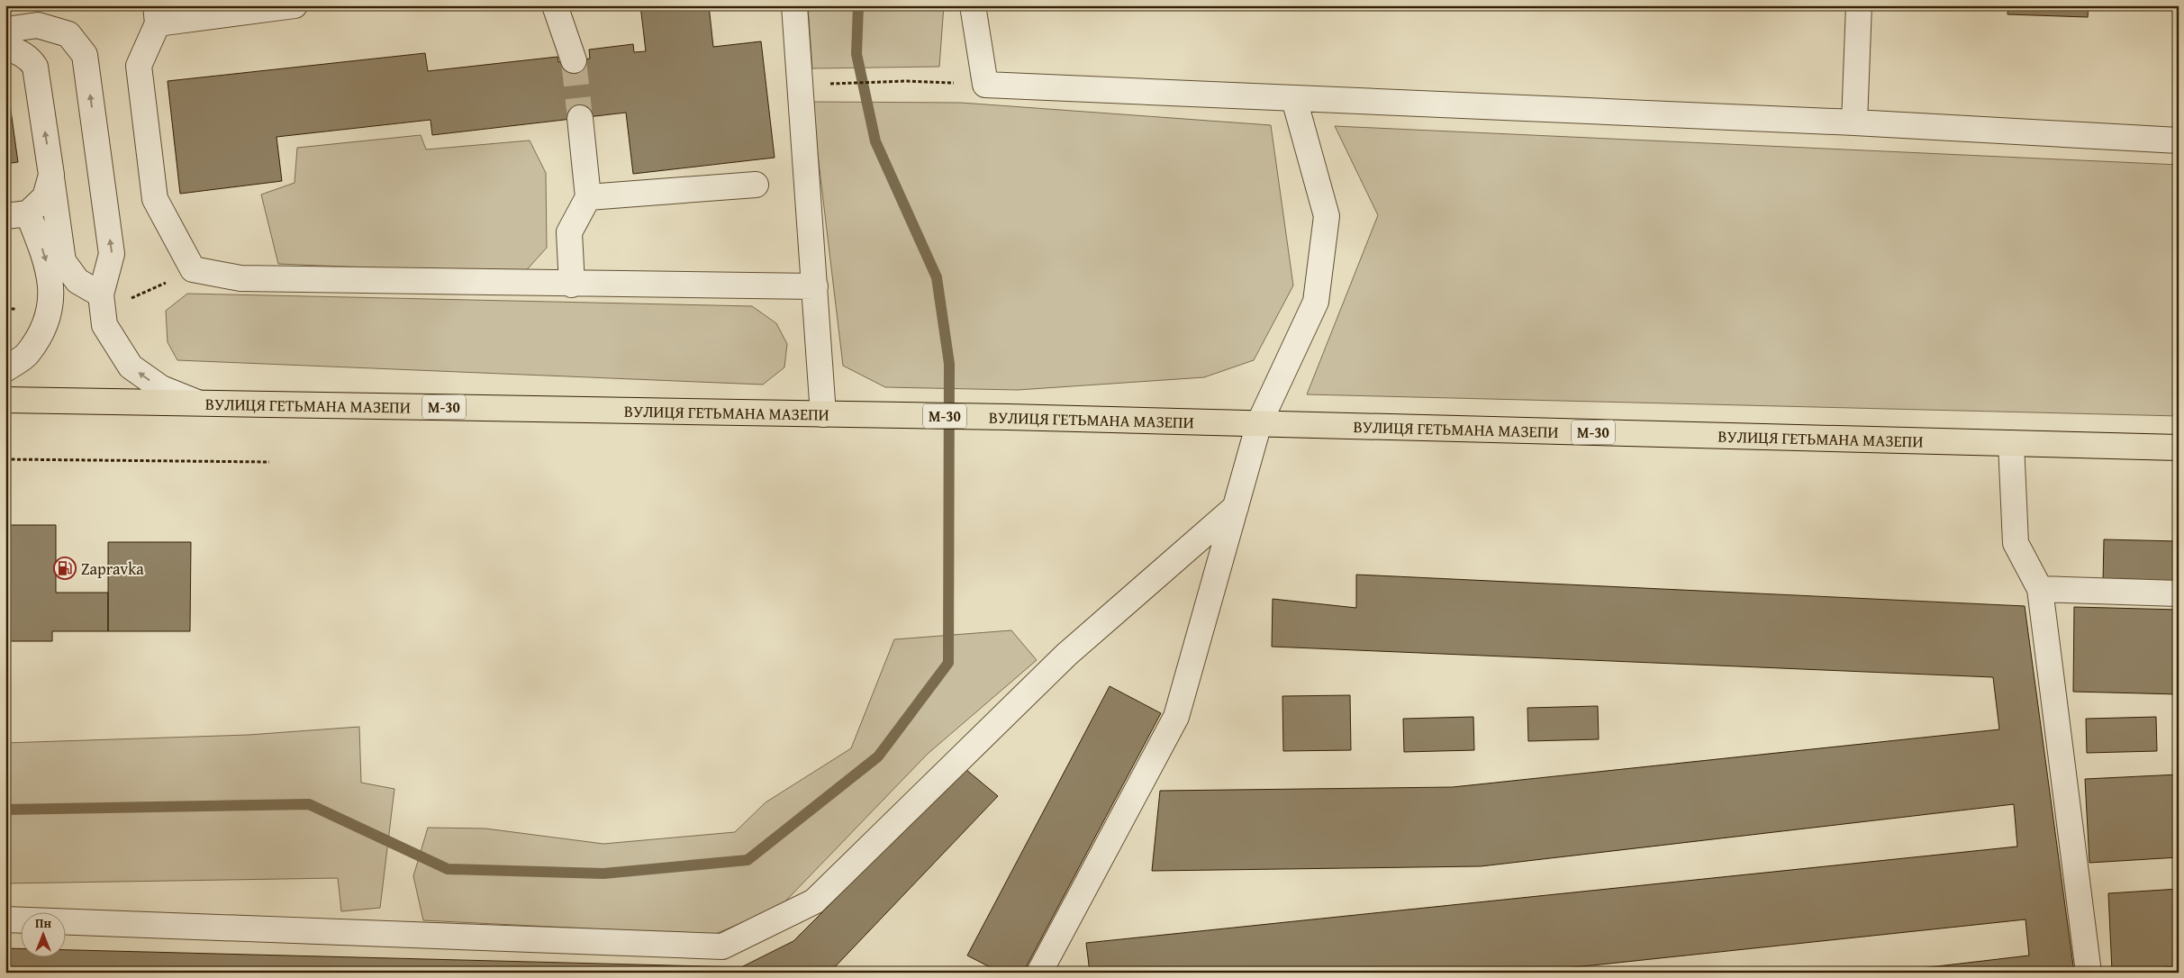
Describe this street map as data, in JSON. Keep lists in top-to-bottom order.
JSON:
{
  "streets": {
    "highway": ["ВУЛИЦЯ ГЕТЬМАНА МАЗЕПИ", "М-30"]
  },
  "places": {
    "fuel station": ["Zapravka"]
  },
  "north": "top"
}
